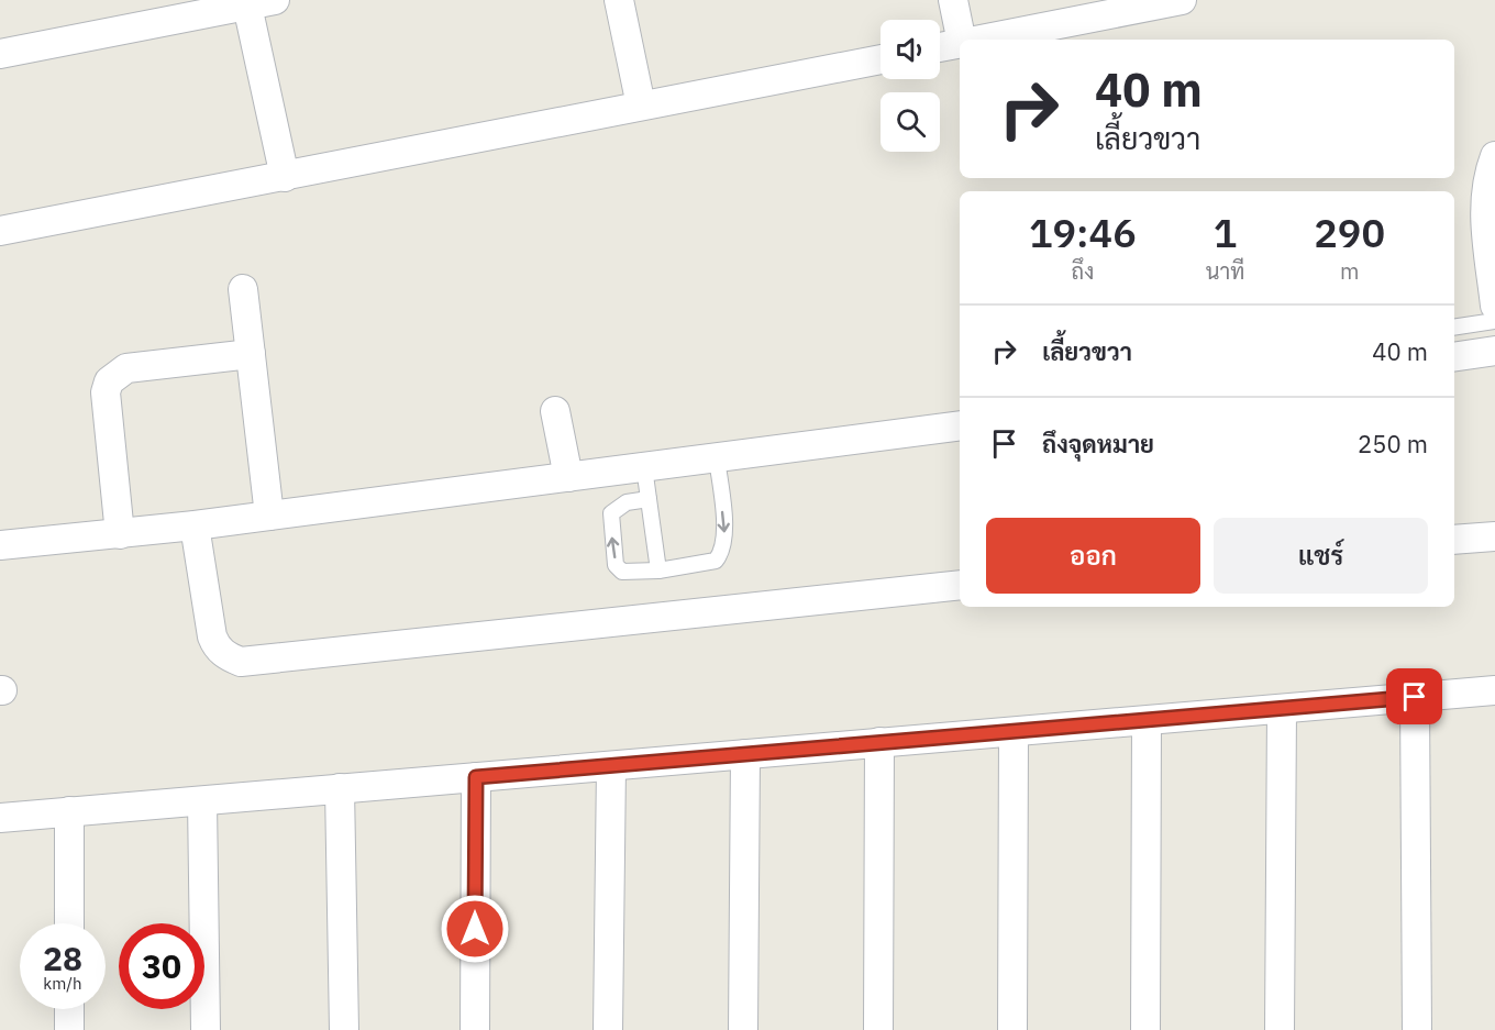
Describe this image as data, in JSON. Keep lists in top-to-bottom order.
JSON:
{
  "page": {
    "turn": ["40 m", "เลี้ยวขวา"],
    "eta": [
      "19:46",
      "ถึง",
      "1",
      "นาที",
      "290",
      "m"
    ],
    "list": [
      {
        "name": "เลี้ยวขวา",
        "value": "40 m"
      },
      {
        "name": "ถึงจุดหมาย",
        "value": "250 m"
      }
    ],
    "buttons": ["ออก", "แชร์"],
    "speed": "28 km/h",
    "limit": "30"
  }
}
